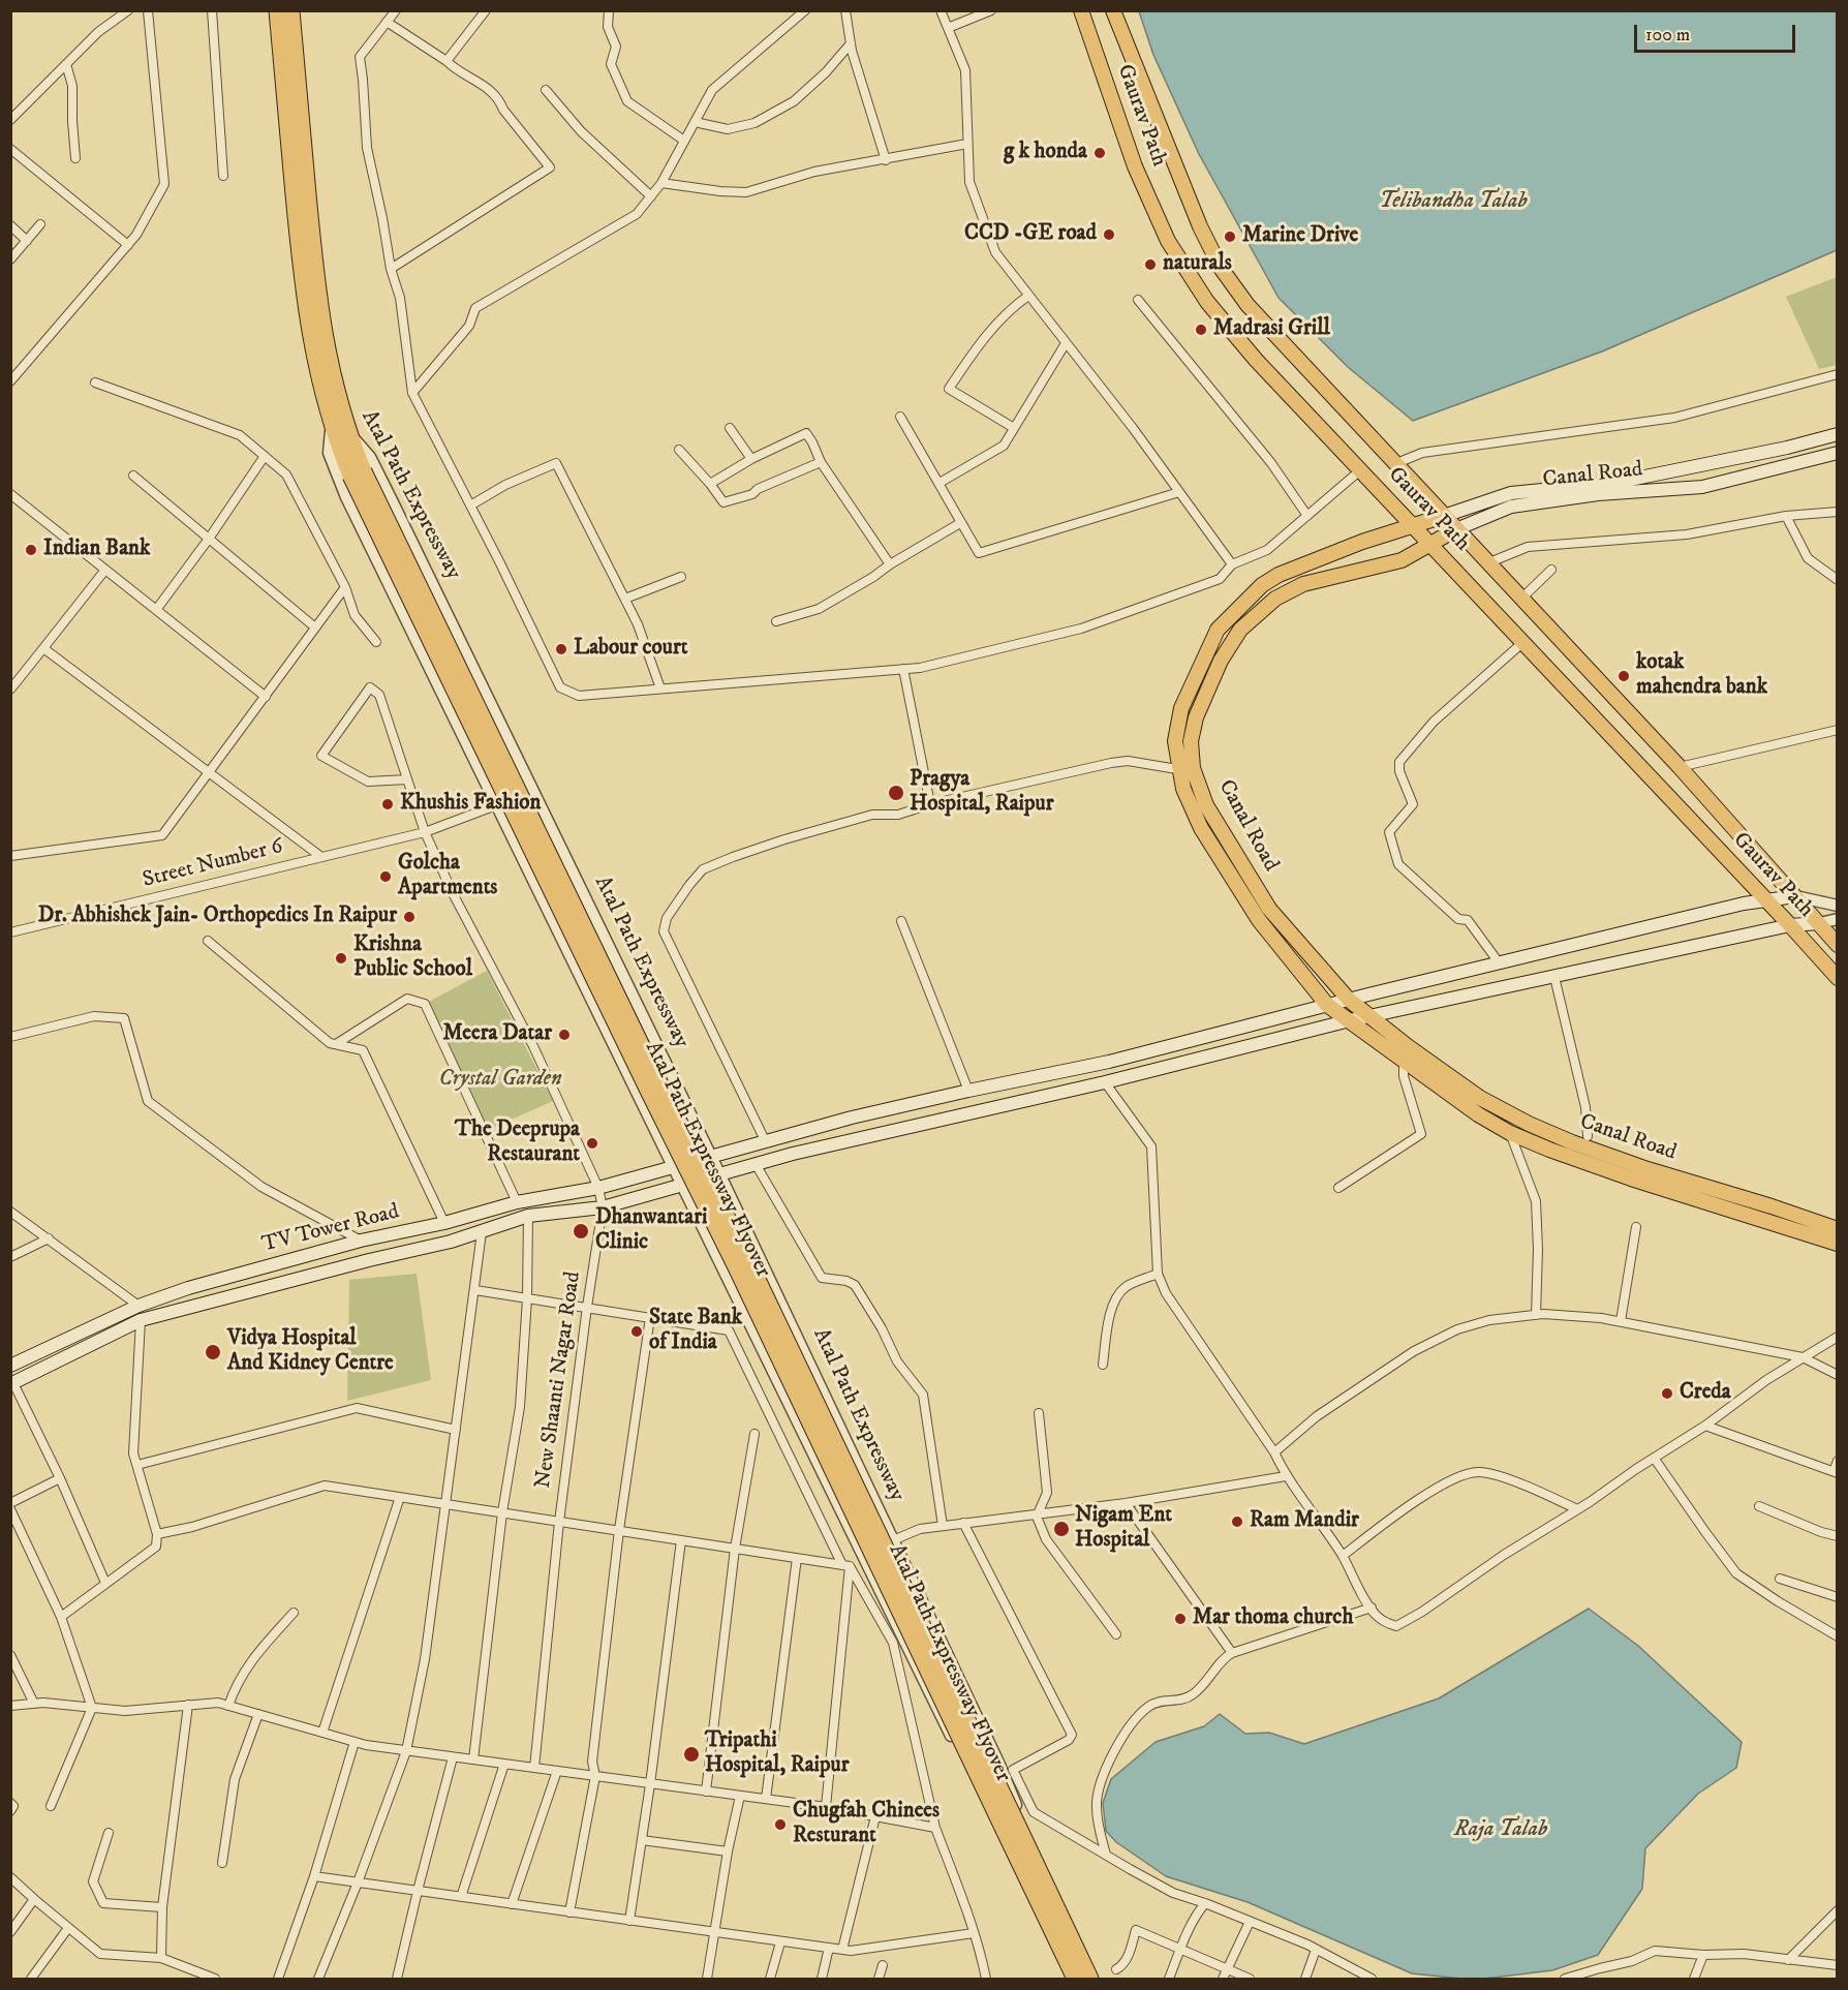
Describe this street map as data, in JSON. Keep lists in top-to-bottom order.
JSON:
{
  "streets": {
    "highway": ["Atal Path Expressway", "Atal Path Expressway Flyover"],
    "main road": ["Gaurav Path", "Canal Road", "TV Tower Road"],
    "street": ["Street Number 6", "New Shaanti Nagar Road"]
  },
  "crossings": [
    ["Gaurav Path", "Canal Road"],
    ["Gaurav Path", "TV Tower Road"],
    ["Canal Road", "TV Tower Road"],
    ["Atal Path Expressway", "Street Number 6"],
    ["Atal Path Expressway", "Atal Path Expressway Flyover"],
    ["Atal Path Expressway", "TV Tower Road"],
    ["TV Tower Road", "New Shaanti Nagar Road"]
  ],
  "water": ["Telibandha Talab", "Raja Talab"],
  "parks": ["Crystal Garden"],
  "places": [
    "g k honda",
    "CCD -GE road",
    "Marine Drive",
    "naturals",
    "Madrasi Grill",
    "Indian Bank",
    "Labour court",
    "kotak mahendra bank",
    "Pragya Hospital, Raipur",
    "Khushis Fashion",
    "Golcha Apartments",
    "Dr. Abhishek Jain- Orthopedics In Raipur",
    "Krishna Public School",
    "Meera Datar",
    "The Deeprupa Restaurant",
    "Dhanwantari Clinic",
    "State Bank of India",
    "Vidya Hospital And Kidney Centre",
    "Creda",
    "Ram Mandir",
    "Nigam Ent Hospital",
    "Mar thoma church",
    "Tripathi Hospital, Raipur",
    "Chugfah Chinees Resturant"
  ],
  "scale_bar": "100 m"
}
